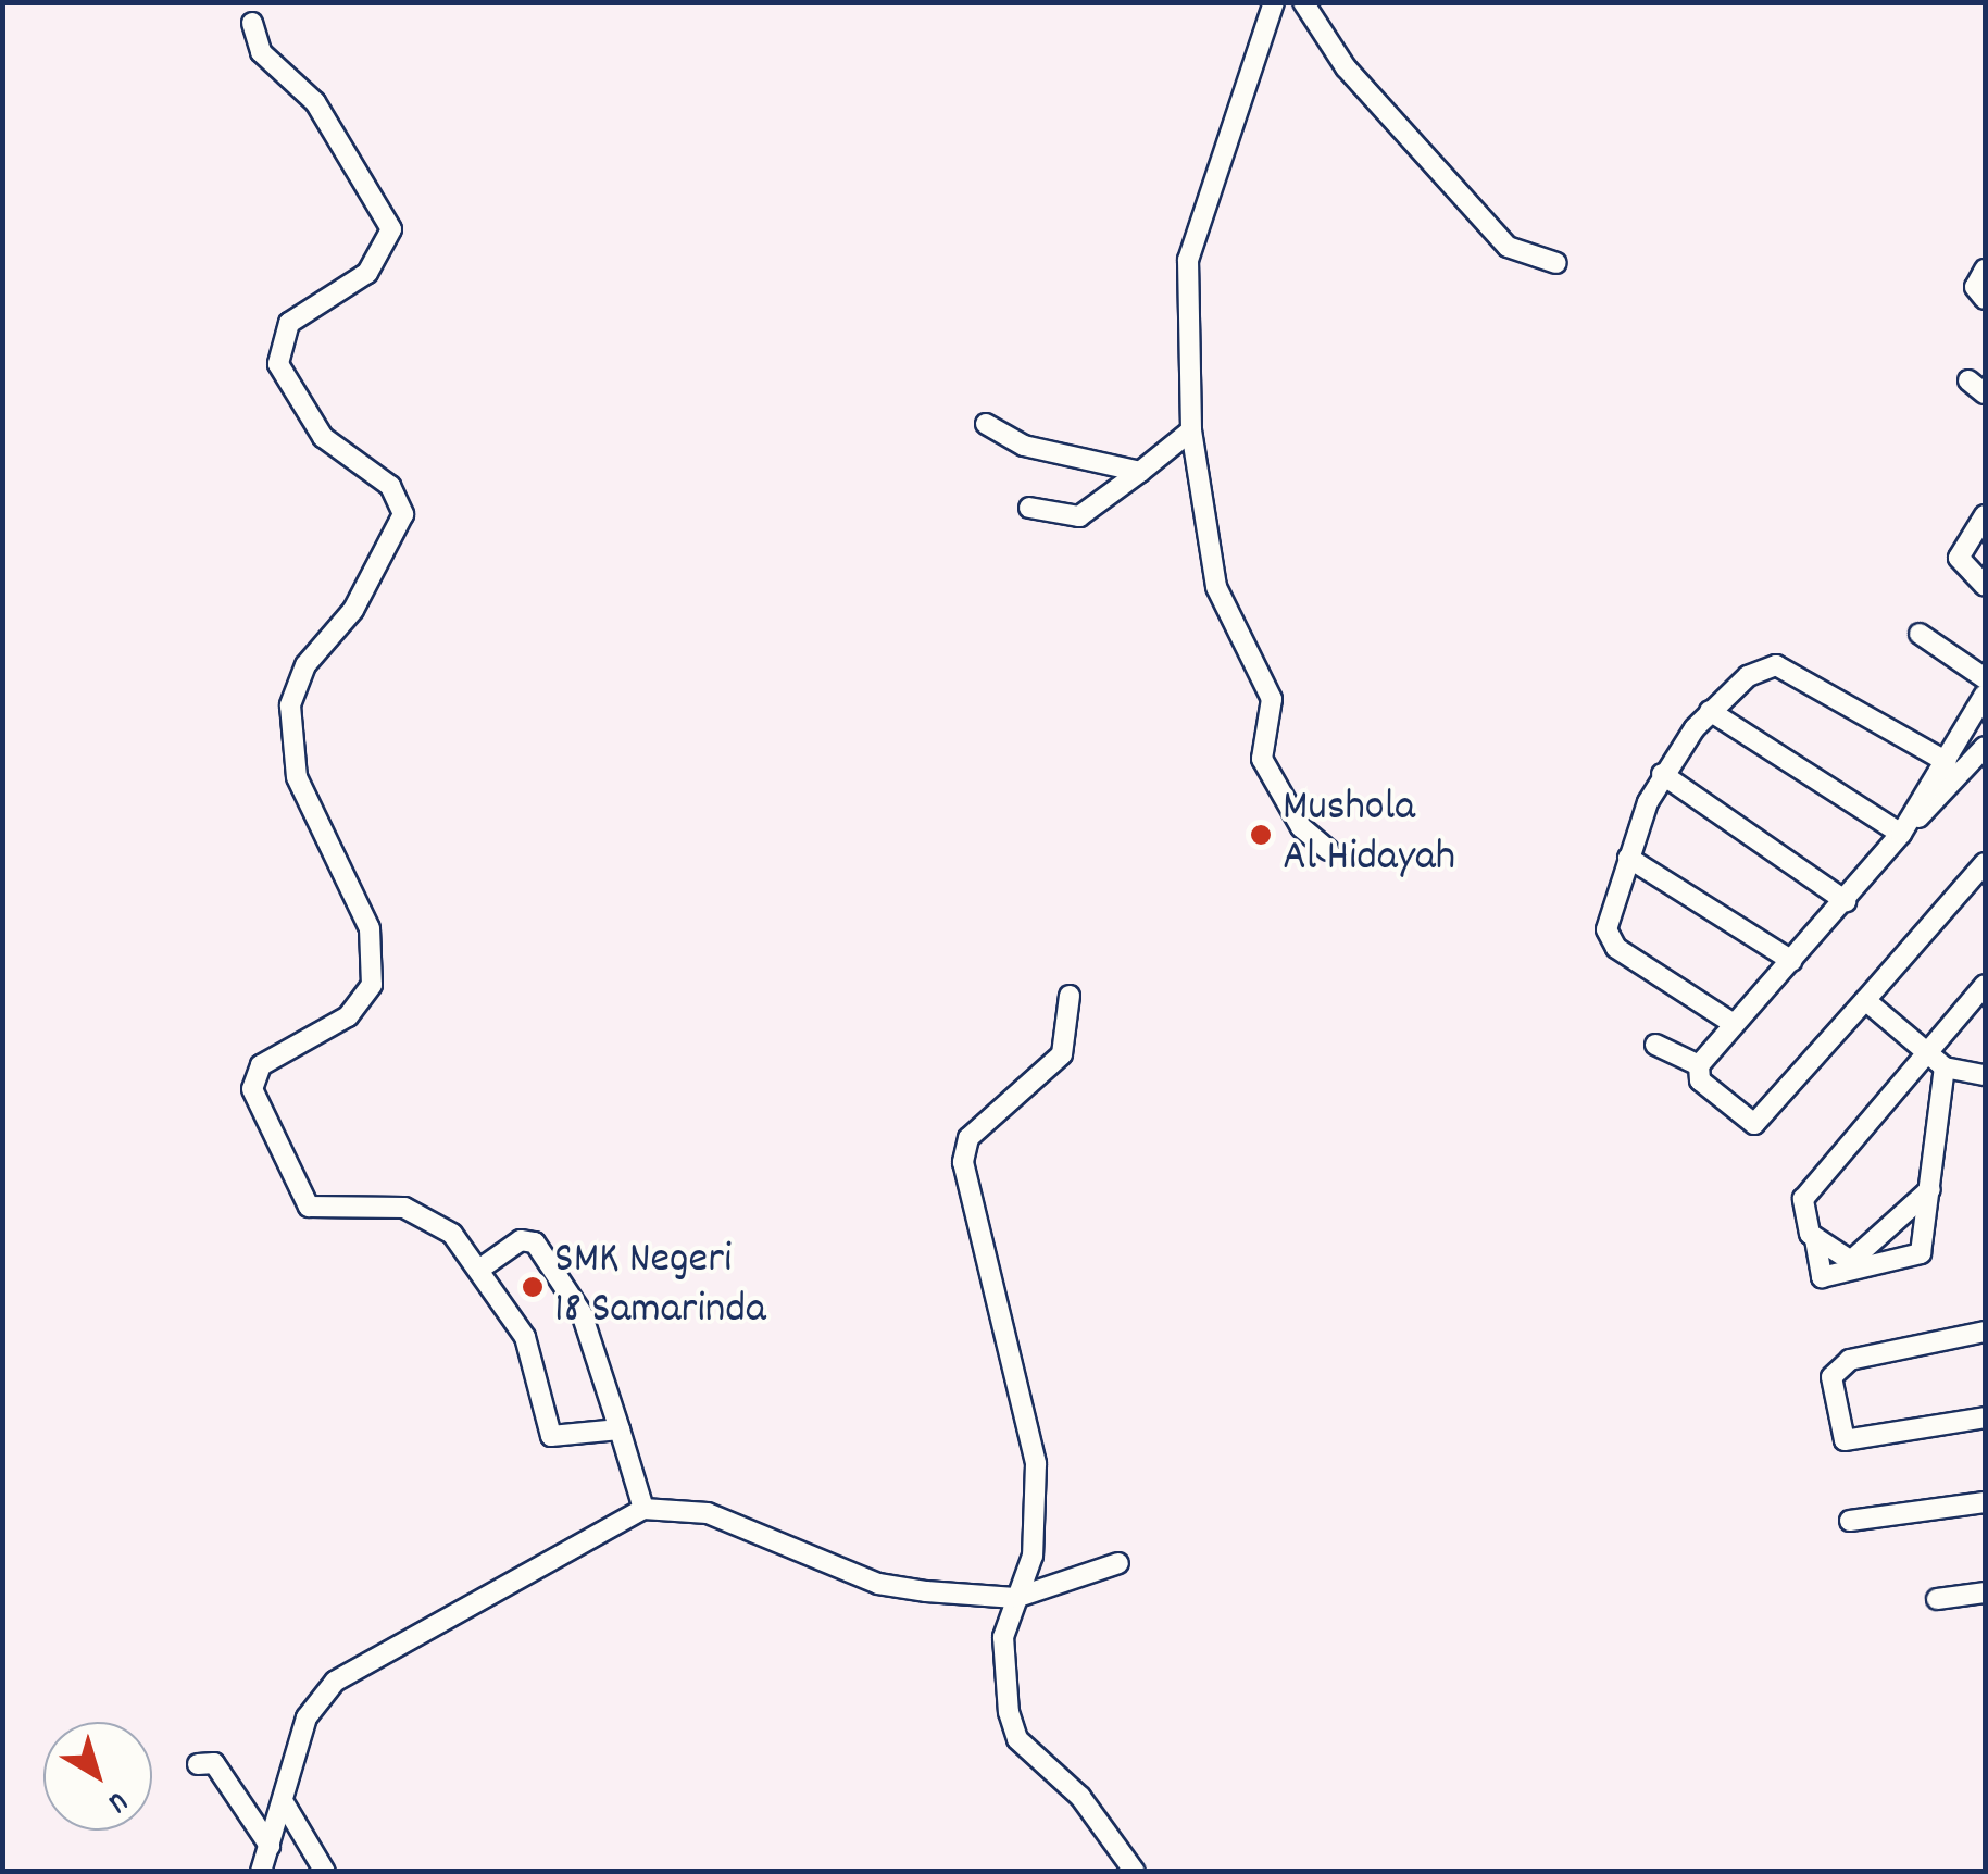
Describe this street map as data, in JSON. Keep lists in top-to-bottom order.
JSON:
{
  "places": ["Mushola Al Hidayah", "SMK Negeri 18 Samarinda"],
  "north": "bottom right"
}
